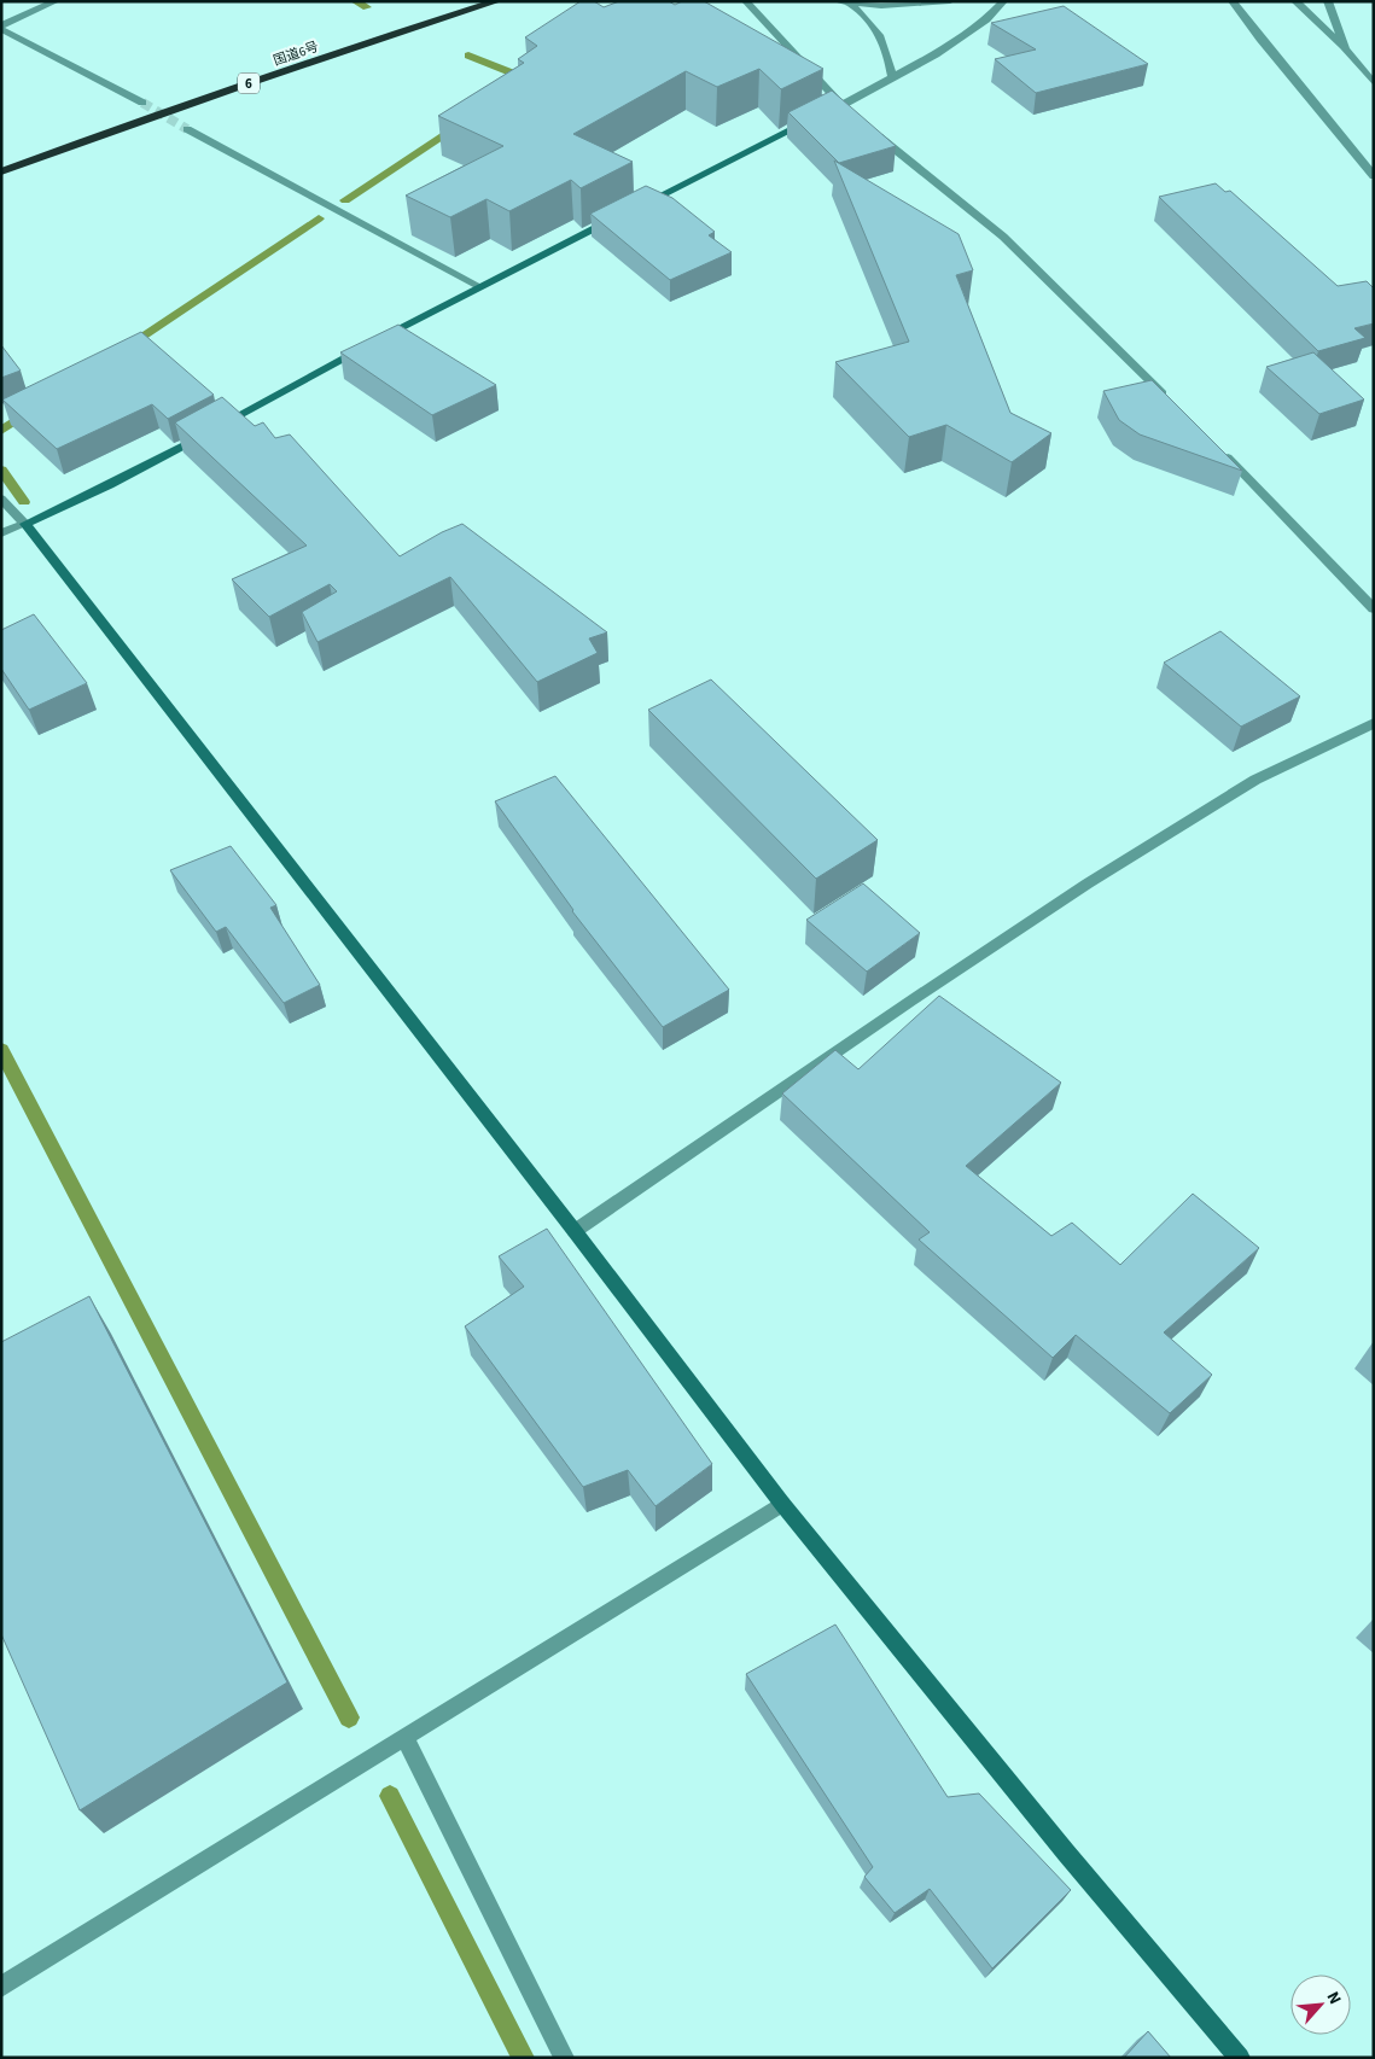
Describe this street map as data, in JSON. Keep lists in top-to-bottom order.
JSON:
{
  "streets": {
    "highway": ["国道6号", "6"]
  },
  "north": "top right"
}
